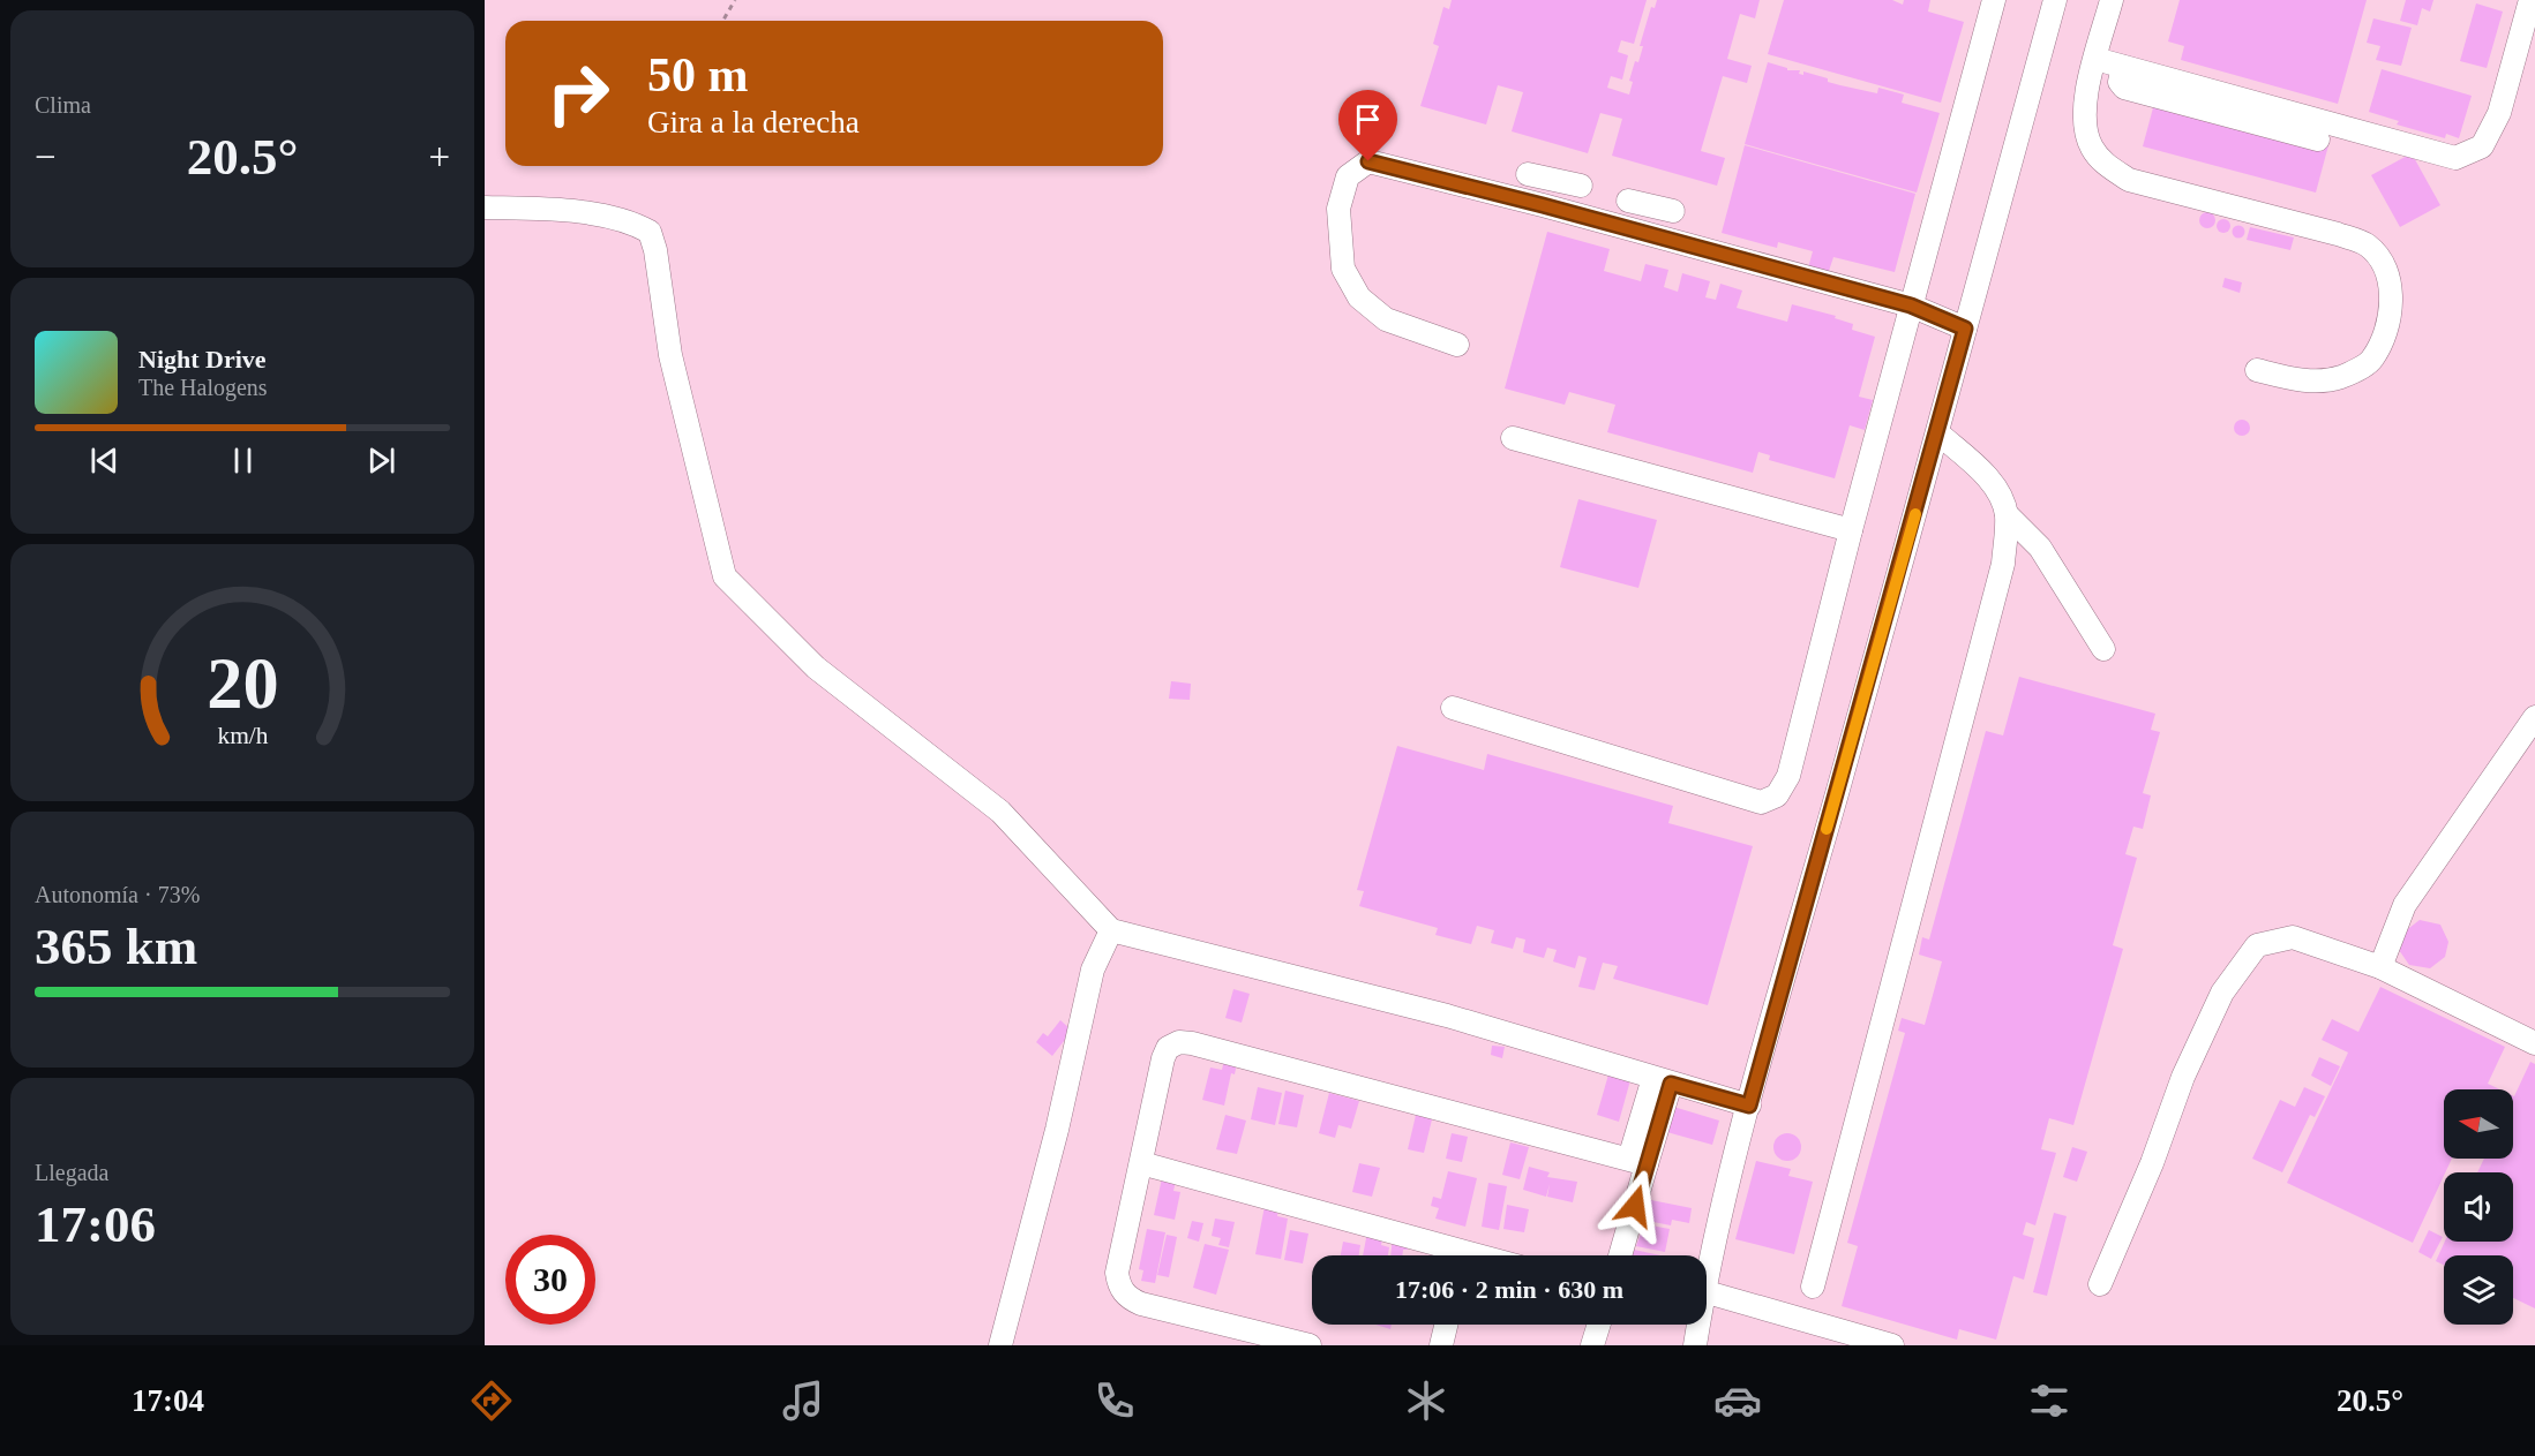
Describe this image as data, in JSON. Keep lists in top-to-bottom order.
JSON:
{
  "north": "left",
  "page": {
    "tile": [
      "Clima",
      ["Autonomía · 73%", "365 km"],
      ["Llegada", "17:06"]
    ],
    "turn": ["50 m", "Gira a la derecha"],
    "heat": ["−", "20.5°", "+"],
    "song": ["Night Drive", "The Halogens"],
    "limit": "30",
    "trip": "17:06 · 2 min · 630 m",
    "tabs": ["17:04", "20.5°"],
    "gauge": ["20", "km/h"]
  }
}
